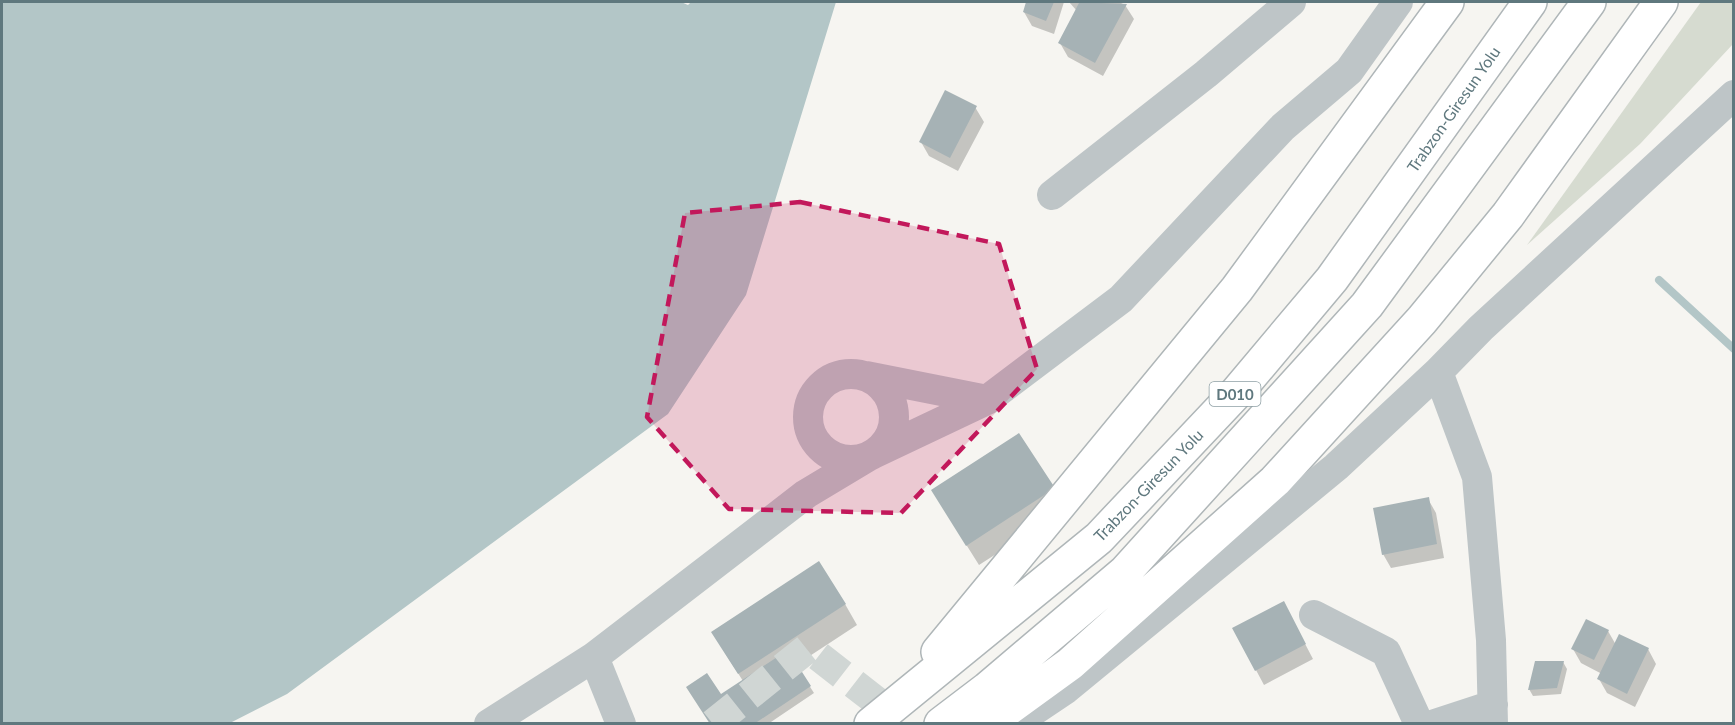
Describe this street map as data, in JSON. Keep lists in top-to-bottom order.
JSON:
{
  "streets": {
    "highway": ["Trabzon-Giresun Yolu", "D010"]
  }
}
